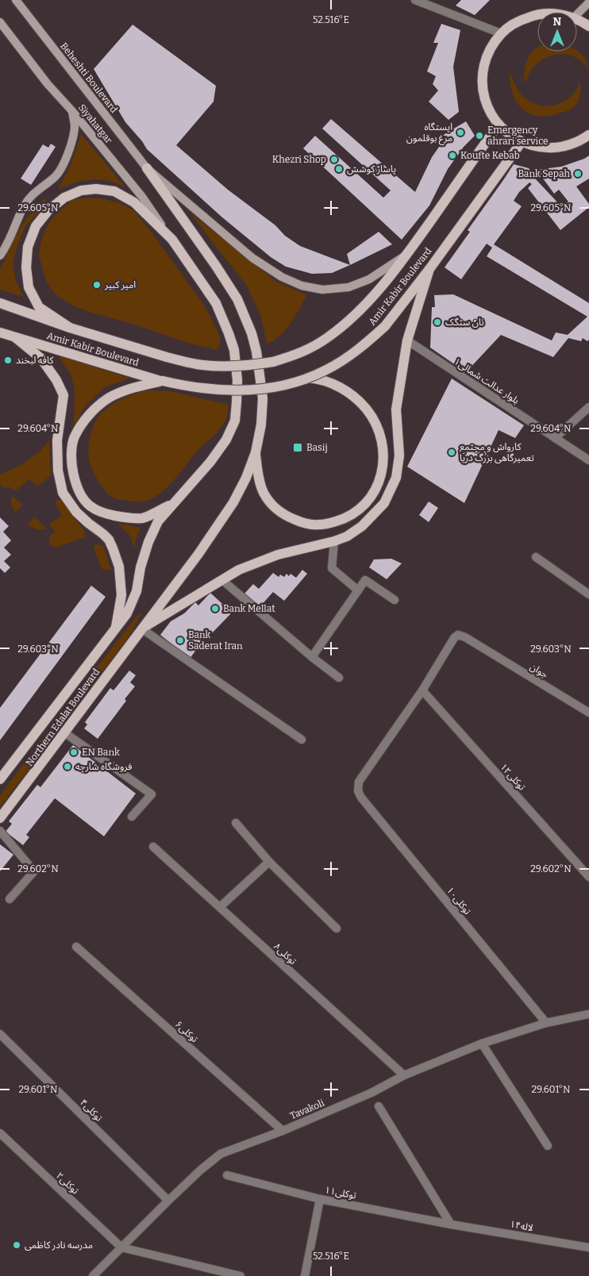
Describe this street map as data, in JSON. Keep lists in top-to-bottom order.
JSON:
{
  "streets": {
    "main road": [
      "Beheshti Boulevard",
      "Siyahatgar",
      "Amir Kabir Boulevard",
      "Northern Edalat Boulevard"
    ],
    "street": [
      "بلوار عدالت شمالی۱",
      "جوان",
      "توکلی۱۲",
      "۱۰توکلی",
      "توکلی۸",
      "توکلی۶",
      "Tavakoli",
      "توکلی۴",
      "توکلی۲",
      "توکلی۱۱",
      "لاله۱۴"
    ]
  },
  "crossings": [
    ["Beheshti Boulevard", "Amir Kabir Boulevard"],
    ["Siyahatgar", "Northern Edalat Boulevard"],
    ["Amir Kabir Boulevard", "Northern Edalat Boulevard"],
    ["جوان", "توکلی۱۲"],
    ["جوان", "۱۰توکلی"],
    ["توکلی۱۲", "۱۰توکلی"],
    ["۱۰توکلی", "Tavakoli"],
    ["توکلی۸", "Tavakoli"],
    ["توکلی۶", "Tavakoli"],
    ["Tavakoli", "توکلی۴"],
    ["Tavakoli", "توکلی۲"],
    ["توکلی۱۱", "لاله۱۴"]
  ],
  "places": {
    "other": [
      "ایستگاه مرغ بوقلمون",
      "Emergency ahrari service",
      "Koufte Kebab",
      "Khezri Shop",
      "پاساژ کوشش",
      "Bank Sepah",
      "امیر کبیر",
      "نان سنگک",
      "کافه لبخند",
      "کارواش و مجتمع تعمیرگاهی بزرگ دریا",
      "Bank Mellat",
      "Bank Saderat Iran",
      "EN Bank",
      "فروشگاه شارجه",
      "مدرسه نادر کاظمی"
    ],
    "transit": ["Basij"]
  },
  "north": "top",
  "coordinates": [
    "52.516°E",
    "29.605°N",
    "29.604°N",
    "29.603°N",
    "29.602°N",
    "29.601°N"
  ]
}
